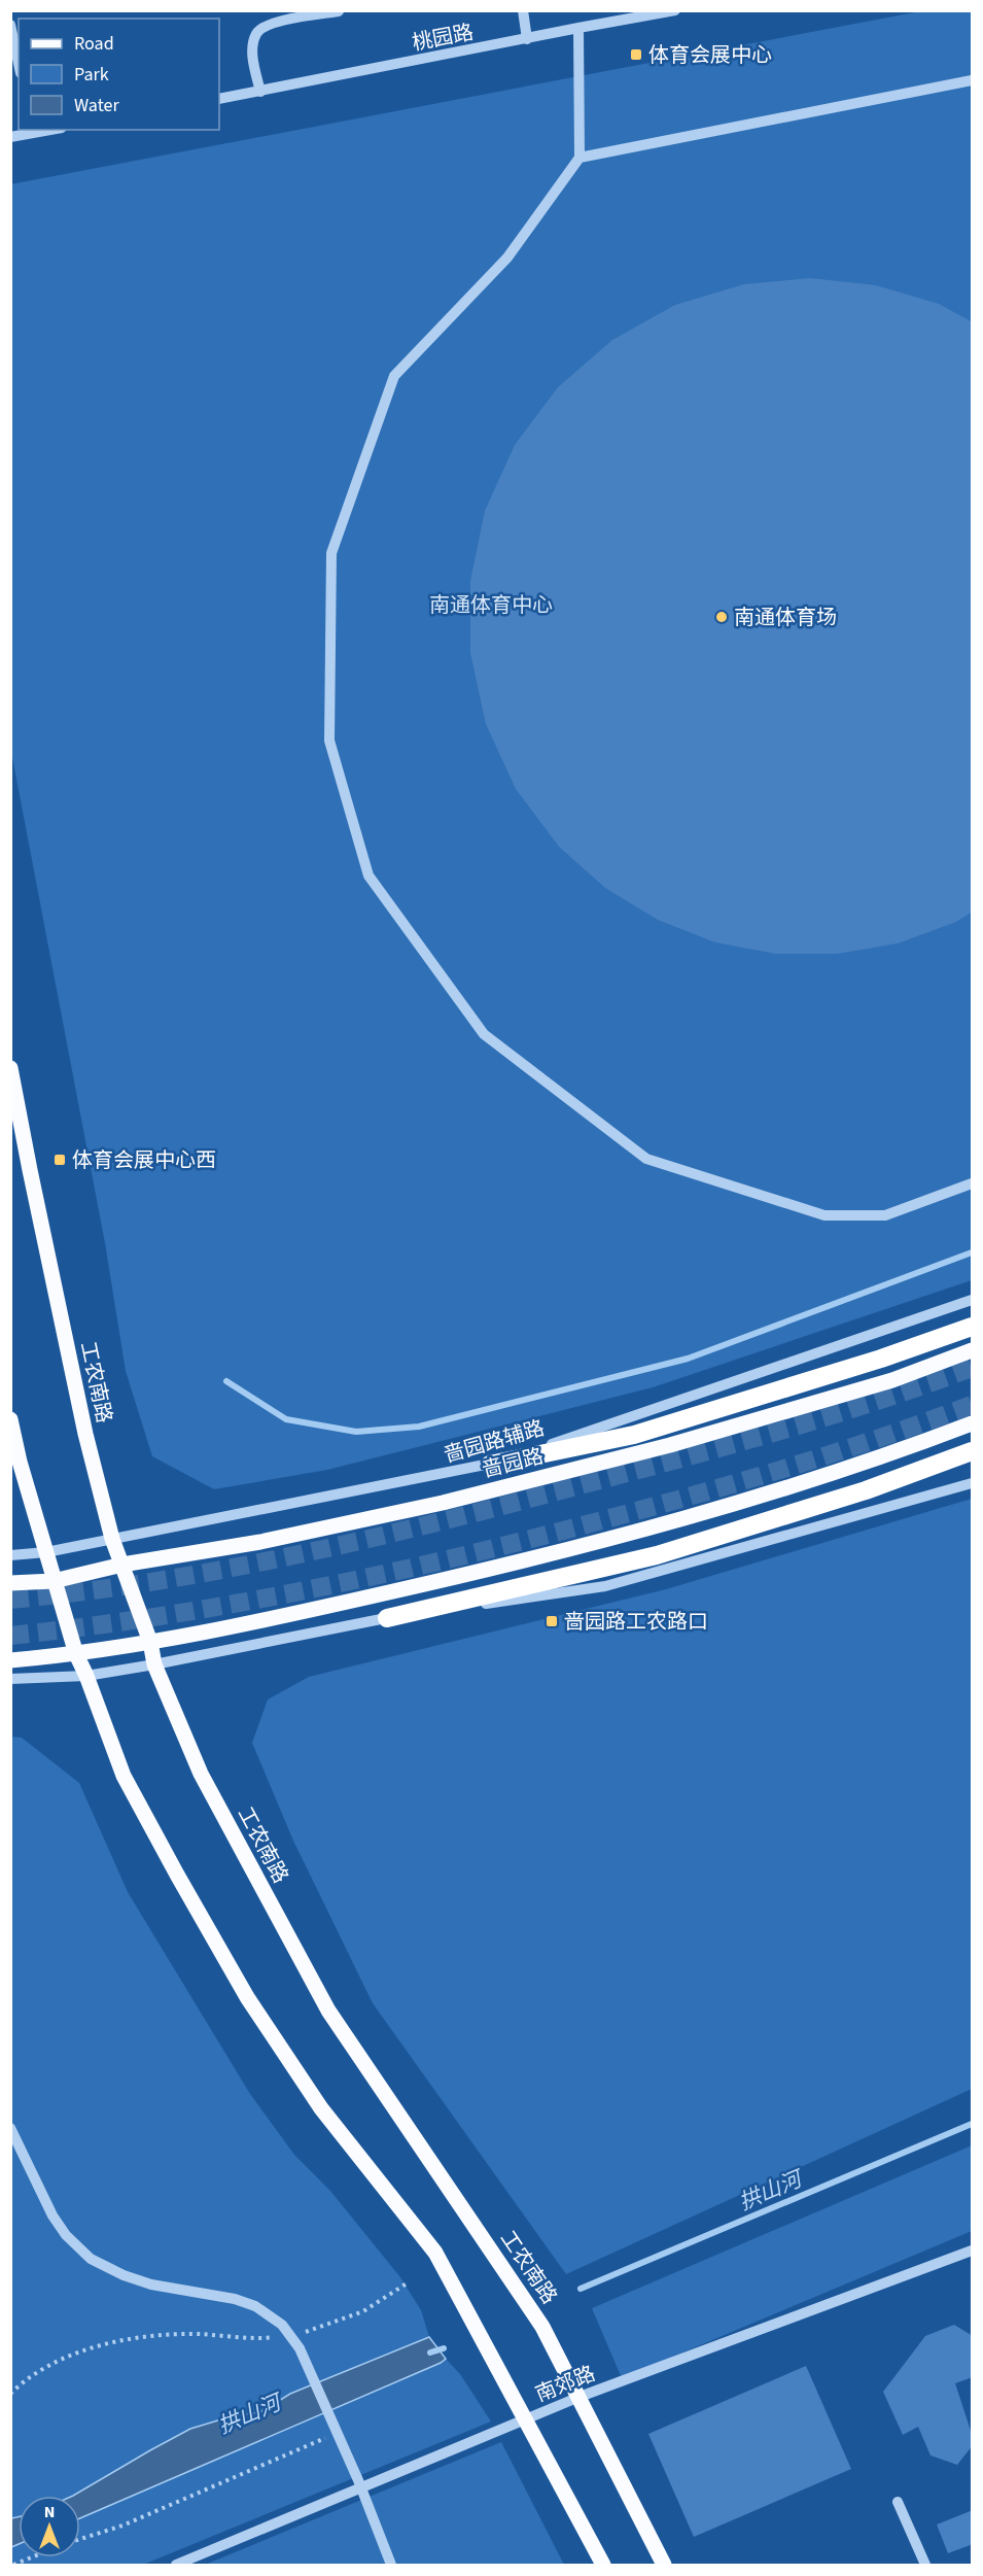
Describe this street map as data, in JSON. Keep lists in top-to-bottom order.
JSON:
{
  "streets": {
    "main road": ["工农南路", "啬园路"],
    "street": ["桃园路", "啬园路辅路", "南郊路"]
  },
  "crossings": [
    ["工农南路", "啬园路辅路"],
    ["工农南路", "啬园路"],
    ["工农南路", "南郊路"]
  ],
  "water": ["拱山河"],
  "parks": ["南通体育中心"],
  "places": {
    "transit": ["体育会展中心", "体育会展中心西", "啬园路工农路口"],
    "other": ["南通体育场"]
  },
  "legend": ["Road", "Park", "Water"],
  "north": "top"
}
